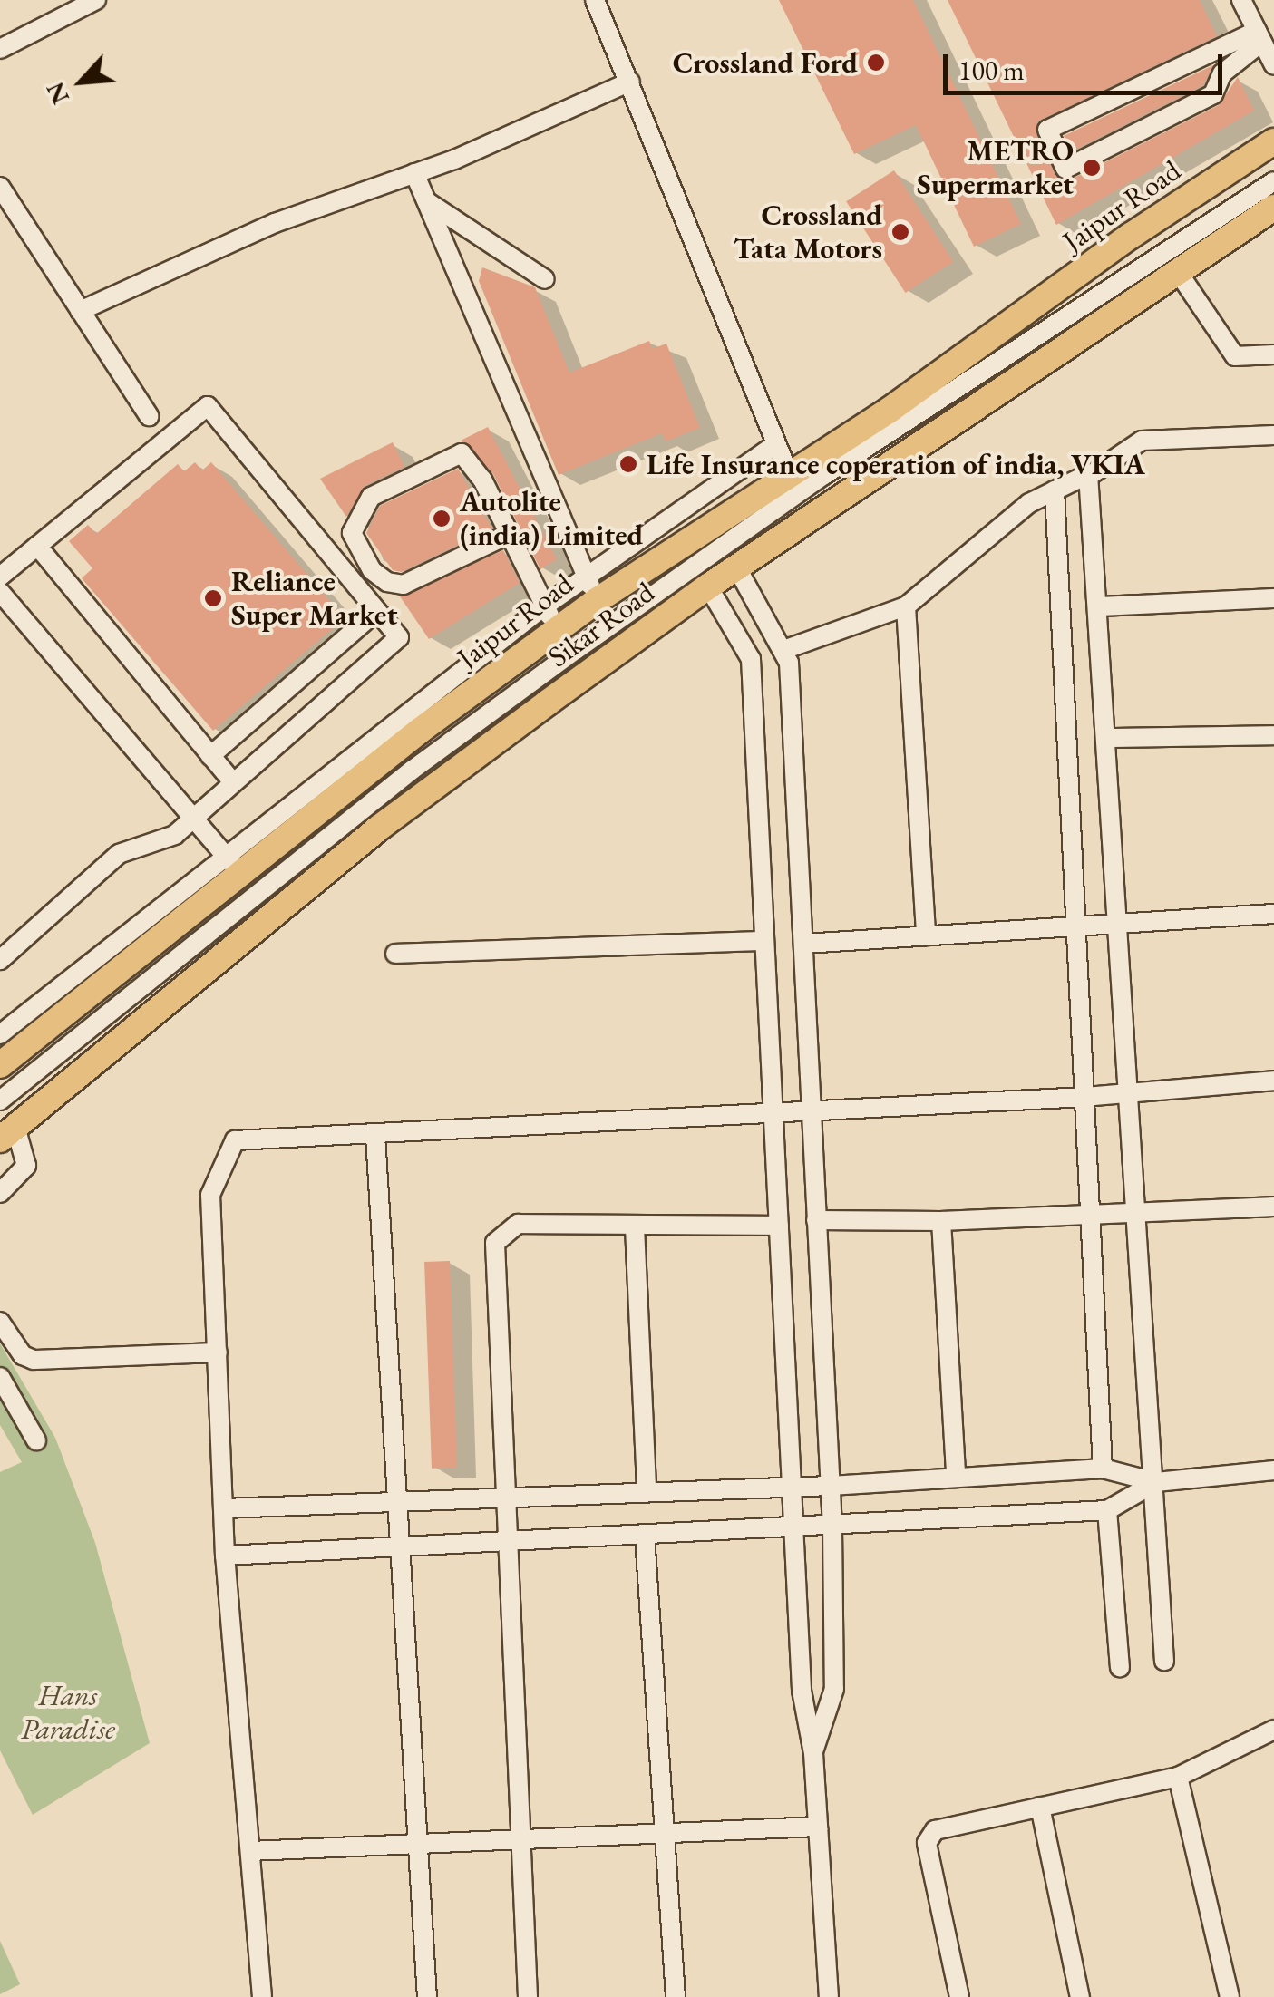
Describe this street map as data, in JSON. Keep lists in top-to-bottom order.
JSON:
{
  "streets": {
    "main road": ["Jaipur Road", "Sikar Road"]
  },
  "parks": ["Hans Paradise"],
  "places": [
    "Crossland Ford",
    "METRO Supermarket",
    "Crossland Tata Motors",
    "Life Insurance coperation of india, VKIA",
    "Autolite (india) Limited",
    "Reliance Super Market"
  ],
  "scale_bar": "100 m",
  "north": "bottom left"
}
